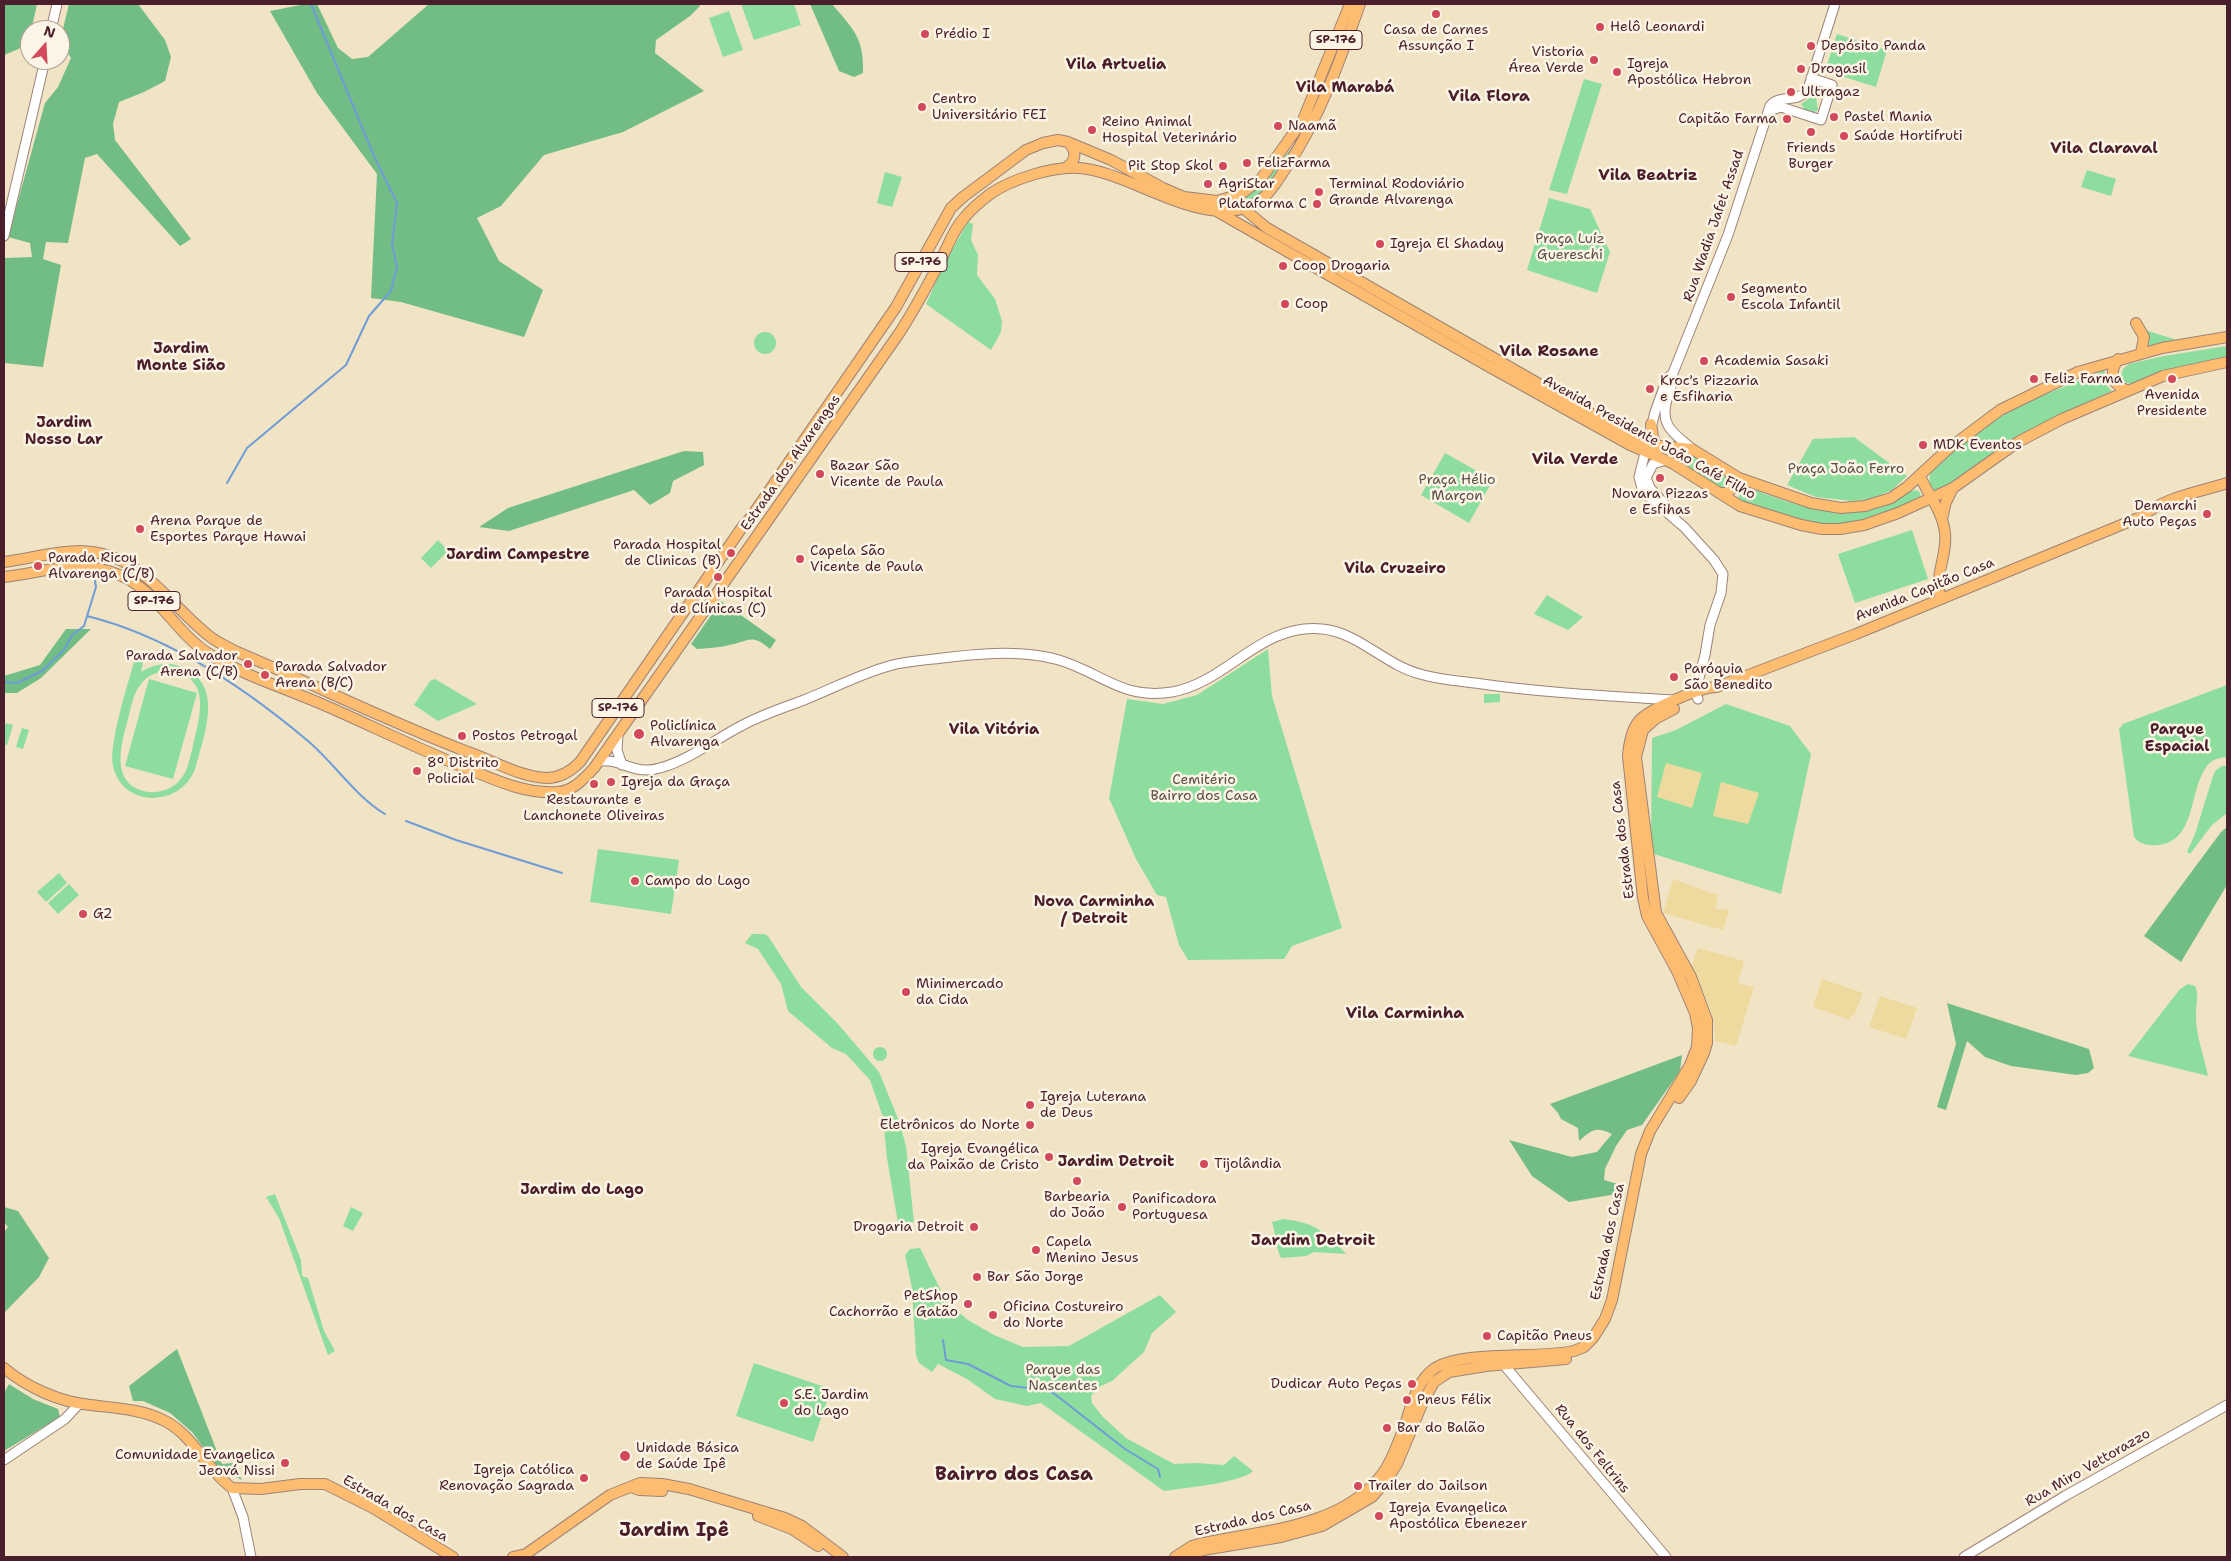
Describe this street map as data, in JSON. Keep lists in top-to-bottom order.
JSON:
{
  "streets": {
    "main road": [
      "SP-176",
      "Avenida Presidente João Café Filho",
      "Estrada dos Alvarengas",
      "Avenida Capitão Casa",
      "Estrada dos Casa"
    ],
    "street": ["Rua Wadia Jafet Assad", "Rua dos Feltrins", "Rua Miro Vettorazzo"]
  },
  "crossings": [
    ["Rua Wadia Jafet Assad", "Avenida Presidente João Café Filho"],
    ["Avenida Presidente João Café Filho", "Estrada dos Alvarengas"],
    ["Avenida Capitão Casa", "Estrada dos Casa"],
    ["Estrada dos Casa", "Rua dos Feltrins"]
  ],
  "districts": [
    "Vila Artuelia",
    "Vila Marabá",
    "Vila Flora",
    "Vila Claraval",
    "Vila Beatriz",
    "Jardim Monte Sião",
    "Vila Rosane",
    "Jardim Nosso Lar",
    "Vila Verde",
    "Jardim Campestre",
    "Vila Cruzeiro",
    "Vila Vitória",
    "Parque Espacial",
    "Nova Carminha / Detroit",
    "Vila Carminha",
    "Jardim Detroit",
    "Jardim do Lago",
    "Jardim Detroit",
    "Bairro dos Casa",
    "Jardim Ipê"
  ],
  "parks": [
    "Praça Luíz Guereschi",
    "Praça João Ferro",
    "Praça Hélio Marçon",
    "Cemitério Bairro dos Casa",
    "Parque das Nascentes"
  ],
  "places": [
    "Casa de Carnes Assunção I",
    "Helô Leonardi",
    "Prédio I",
    "Depósito Panda",
    "Vistoria Área Verde",
    "Drogasil",
    "Igreja Apostólica Hebron",
    "Ultragaz",
    "Centro Universitário FEI",
    "Pastel Mania",
    "Capitão Farma",
    "Naamã",
    "Reino Animal Hospital Veterinário",
    "Friends Burger",
    "Saúde Hortifruti",
    "FelizFarma",
    "Pit Stop Skol",
    "AgriStar",
    "Terminal Rodoviário Grande Alvarenga",
    "Plataforma C",
    "Igreja El Shaday",
    "Coop Drogaria",
    "Segmento Escola Infantil",
    "Coop",
    "Academia Sasaki",
    "Feliz Farma",
    "Avenida Presidente",
    "Kroc's Pizzaria e Esfiharia",
    "MDK Eventos",
    "Bazar São Vicente de Paula",
    "Novara Pizzas e Esfihas",
    "Demarchi Auto Peças",
    "Arena Parque de Esportes Parque Hawai",
    "Parada Hospital de Clinicas (B)",
    "Capela São Vicente de Paula",
    "Parada Ricoy Alvarenga (C/B)",
    "Parada Hospital de Clínicas (C)",
    "Parada Salvador Arena (C/B)",
    "Parada Salvador Arena (B/C)",
    "Paróquia São Benedito",
    "Policlínica Alvarenga",
    "Postos Petrogal",
    "8º Distrito Policial",
    "Igreja da Graça",
    "Restaurante e Lanchonete Oliveiras",
    "Campo do Lago",
    "G2",
    "Minimercado da Cida",
    "Igreja Luterana de Deus",
    "Eletrônicos do Norte",
    "Igreja Evangélica da Paixão de Cristo",
    "Tijolândia",
    "Barbearia do João",
    "Panificadora Portuguesa",
    "Drogaria Detroit",
    "Capela Menino Jesus",
    "Bar São Jorge",
    "PetShop Cachorrão e Gatão",
    "Oficina Costureiro do Norte",
    "Capitão Pneus",
    "Dudicar Auto Peças",
    "Pneus Félix",
    "S.E. Jardim do Lago",
    "Bar do Balão",
    "Unidade Básica de Saúde Ipê",
    "Comunidade Evangelica Jeová Nissi",
    "Igreja Católica Renovação Sagrada",
    "Trailer do Jailson",
    "Igreja Evangelica Apostólica Ebenezer"
  ],
  "north": "top"
}
